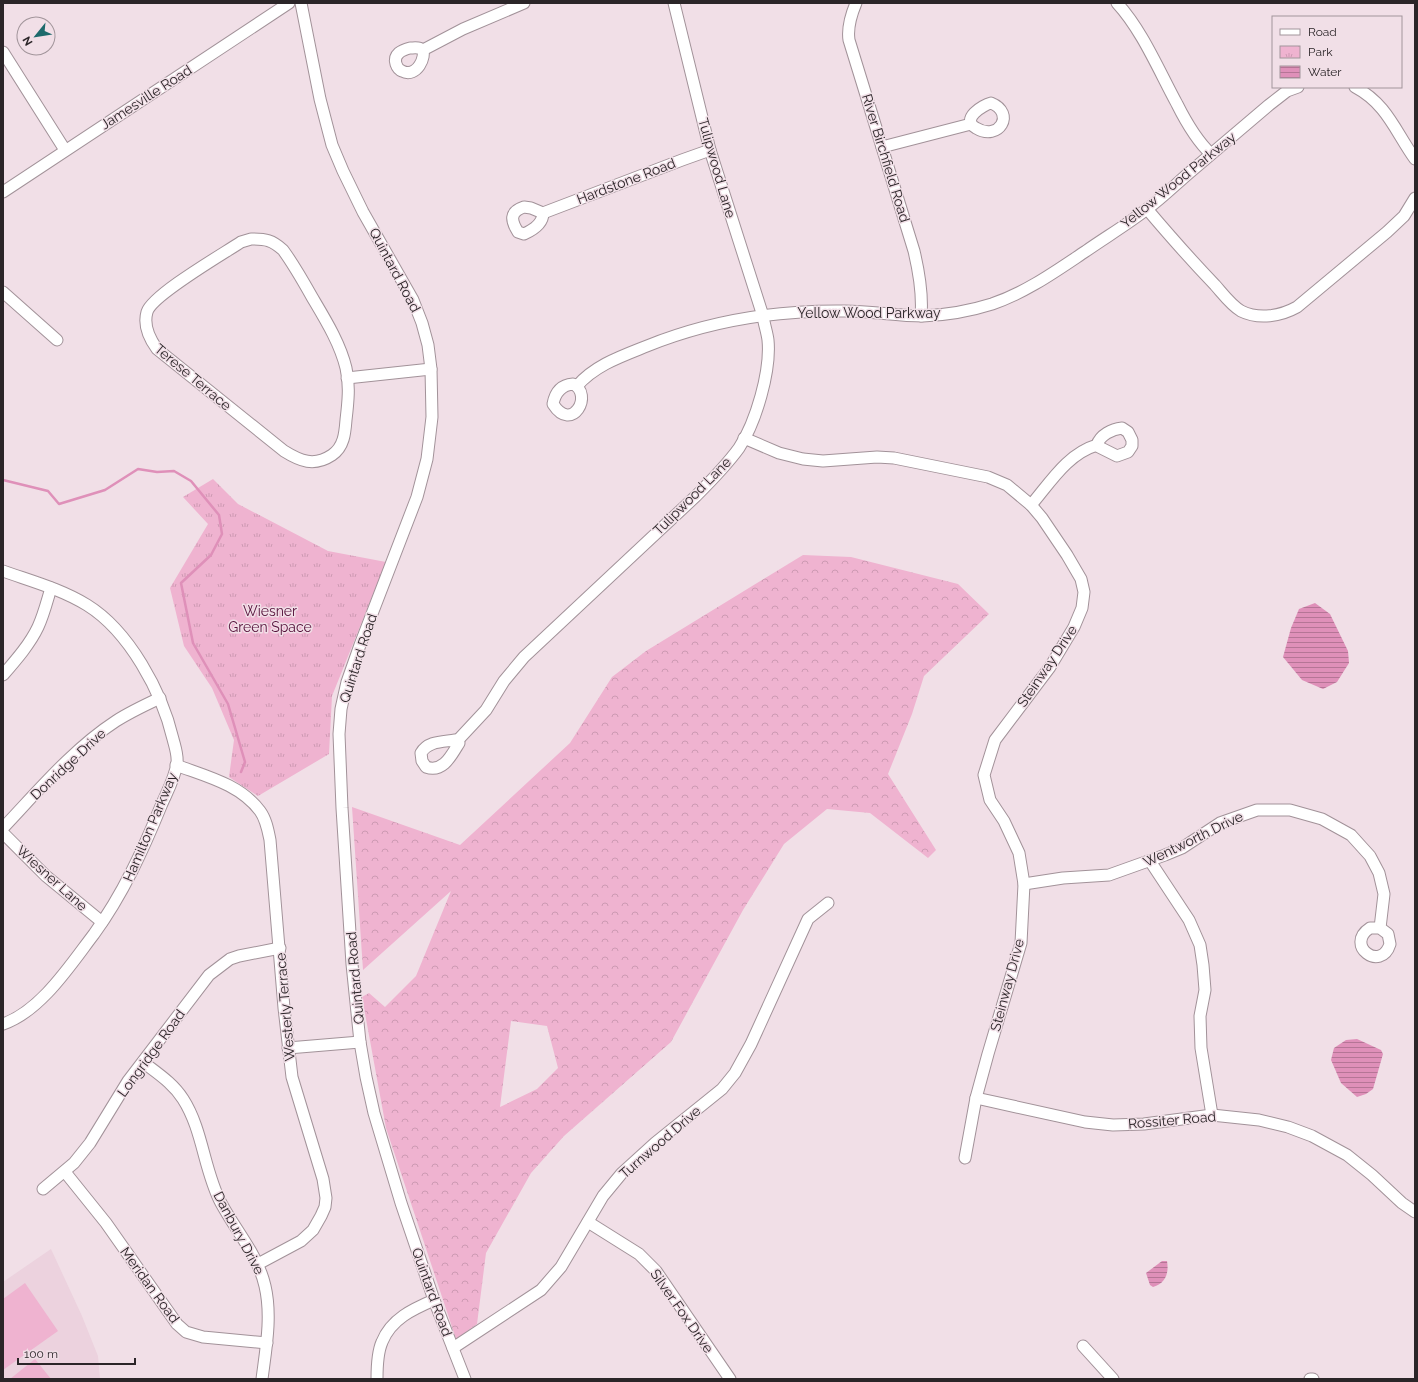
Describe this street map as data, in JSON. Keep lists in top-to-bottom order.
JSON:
{
  "streets": {
    "street": [
      "Jamesville Road",
      "River Birchfield Road",
      "Tulipwood Lane",
      "Yellow Wood Parkway",
      "Hardstone Road",
      "Quintard Road",
      "Terese Terrace",
      "Steinway Drive",
      "Donridge Drive",
      "Hamilton Parkway",
      "Wentworth Drive",
      "Wiesner Lane",
      "Westerly Terrace",
      "Longridge Road",
      "Rossiter Road",
      "Turnwood Drive",
      "Danbury Drive",
      "Meridan Road",
      "Silver Fox Drive"
    ]
  },
  "crossings": [
    ["River Birchfield Road", "Yellow Wood Parkway"],
    ["Tulipwood Lane", "Yellow Wood Parkway"],
    ["Tulipwood Lane", "Hardstone Road"],
    ["Tulipwood Lane", "Steinway Drive"],
    ["Quintard Road", "Turnwood Drive"],
    ["Steinway Drive", "Wentworth Drive"],
    ["Steinway Drive", "Rossiter Road"],
    ["Donridge Drive", "Hamilton Parkway"],
    ["Hamilton Parkway", "Wiesner Lane"],
    ["Hamilton Parkway", "Westerly Terrace"],
    ["Westerly Terrace", "Longridge Road"],
    ["Westerly Terrace", "Danbury Drive"],
    ["Longridge Road", "Danbury Drive"],
    ["Longridge Road", "Meridan Road"],
    ["Turnwood Drive", "Silver Fox Drive"],
    ["Danbury Drive", "Meridan Road"]
  ],
  "parks": ["Wiesner Green Space"],
  "legend": ["Road", "Park", "Water"],
  "scale_bar": "100 m",
  "north": "bottom left"
}
